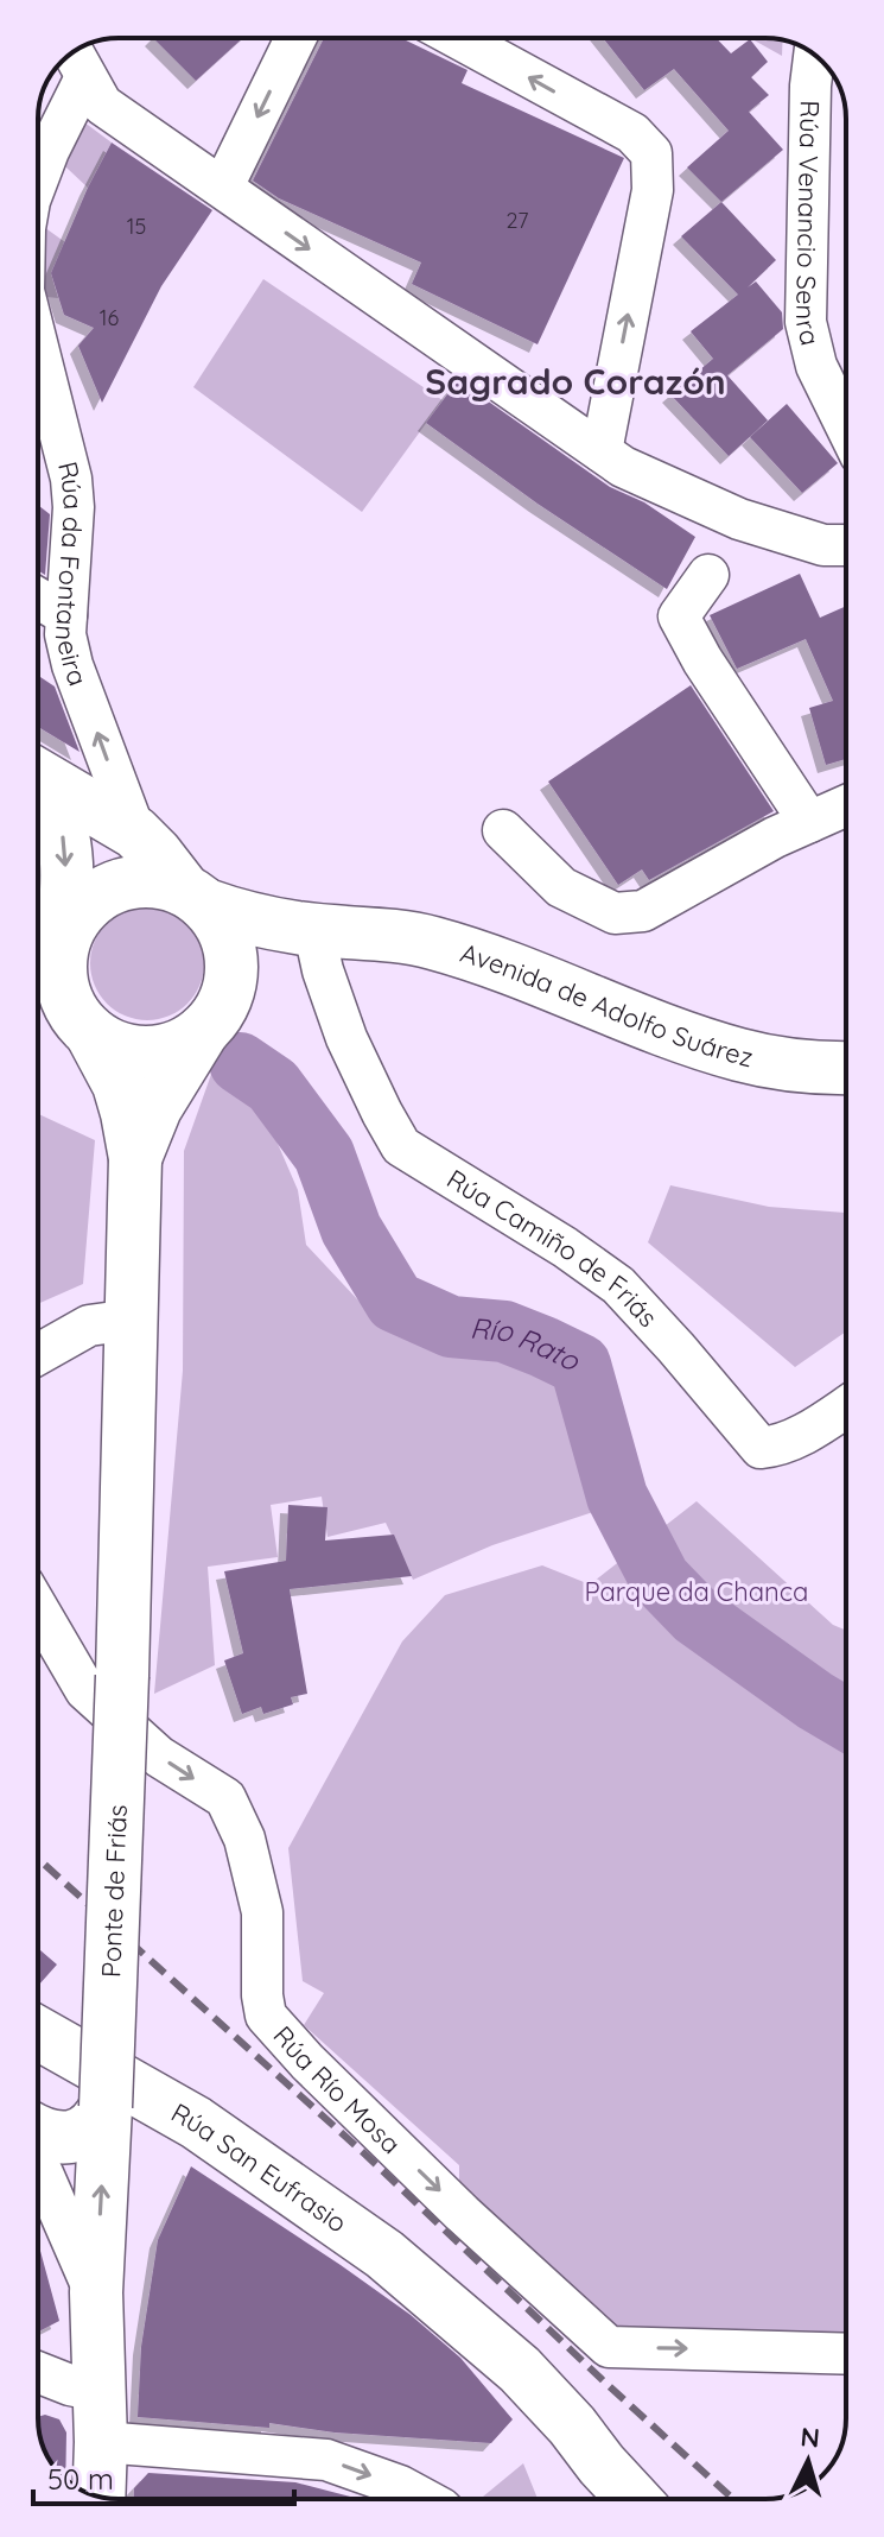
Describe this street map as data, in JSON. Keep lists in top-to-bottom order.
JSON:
{
  "streets": {
    "street": [
      "Rúa Venancio Senra",
      "Rúa da Fontaneira",
      "Avenida de Adolfo Suárez",
      "Rúa Camiño de Friás",
      "Ponte de Friás",
      "Rúa Río Mosa",
      "Rúa San Eufrasio"
    ]
  },
  "crossings": [
    ["Avenida de Adolfo Suárez", "Rúa Camiño de Friás"],
    ["Ponte de Friás", "Rúa Río Mosa"]
  ],
  "one_way": ["Rúa Río Mosa"],
  "districts": ["Sagrado Corazón"],
  "water": ["Río Rato"],
  "parks": ["Parque da Chanca"],
  "house_numbers": ["27", "15", "16"],
  "scale_bar": "50 m",
  "north": "top"
}
